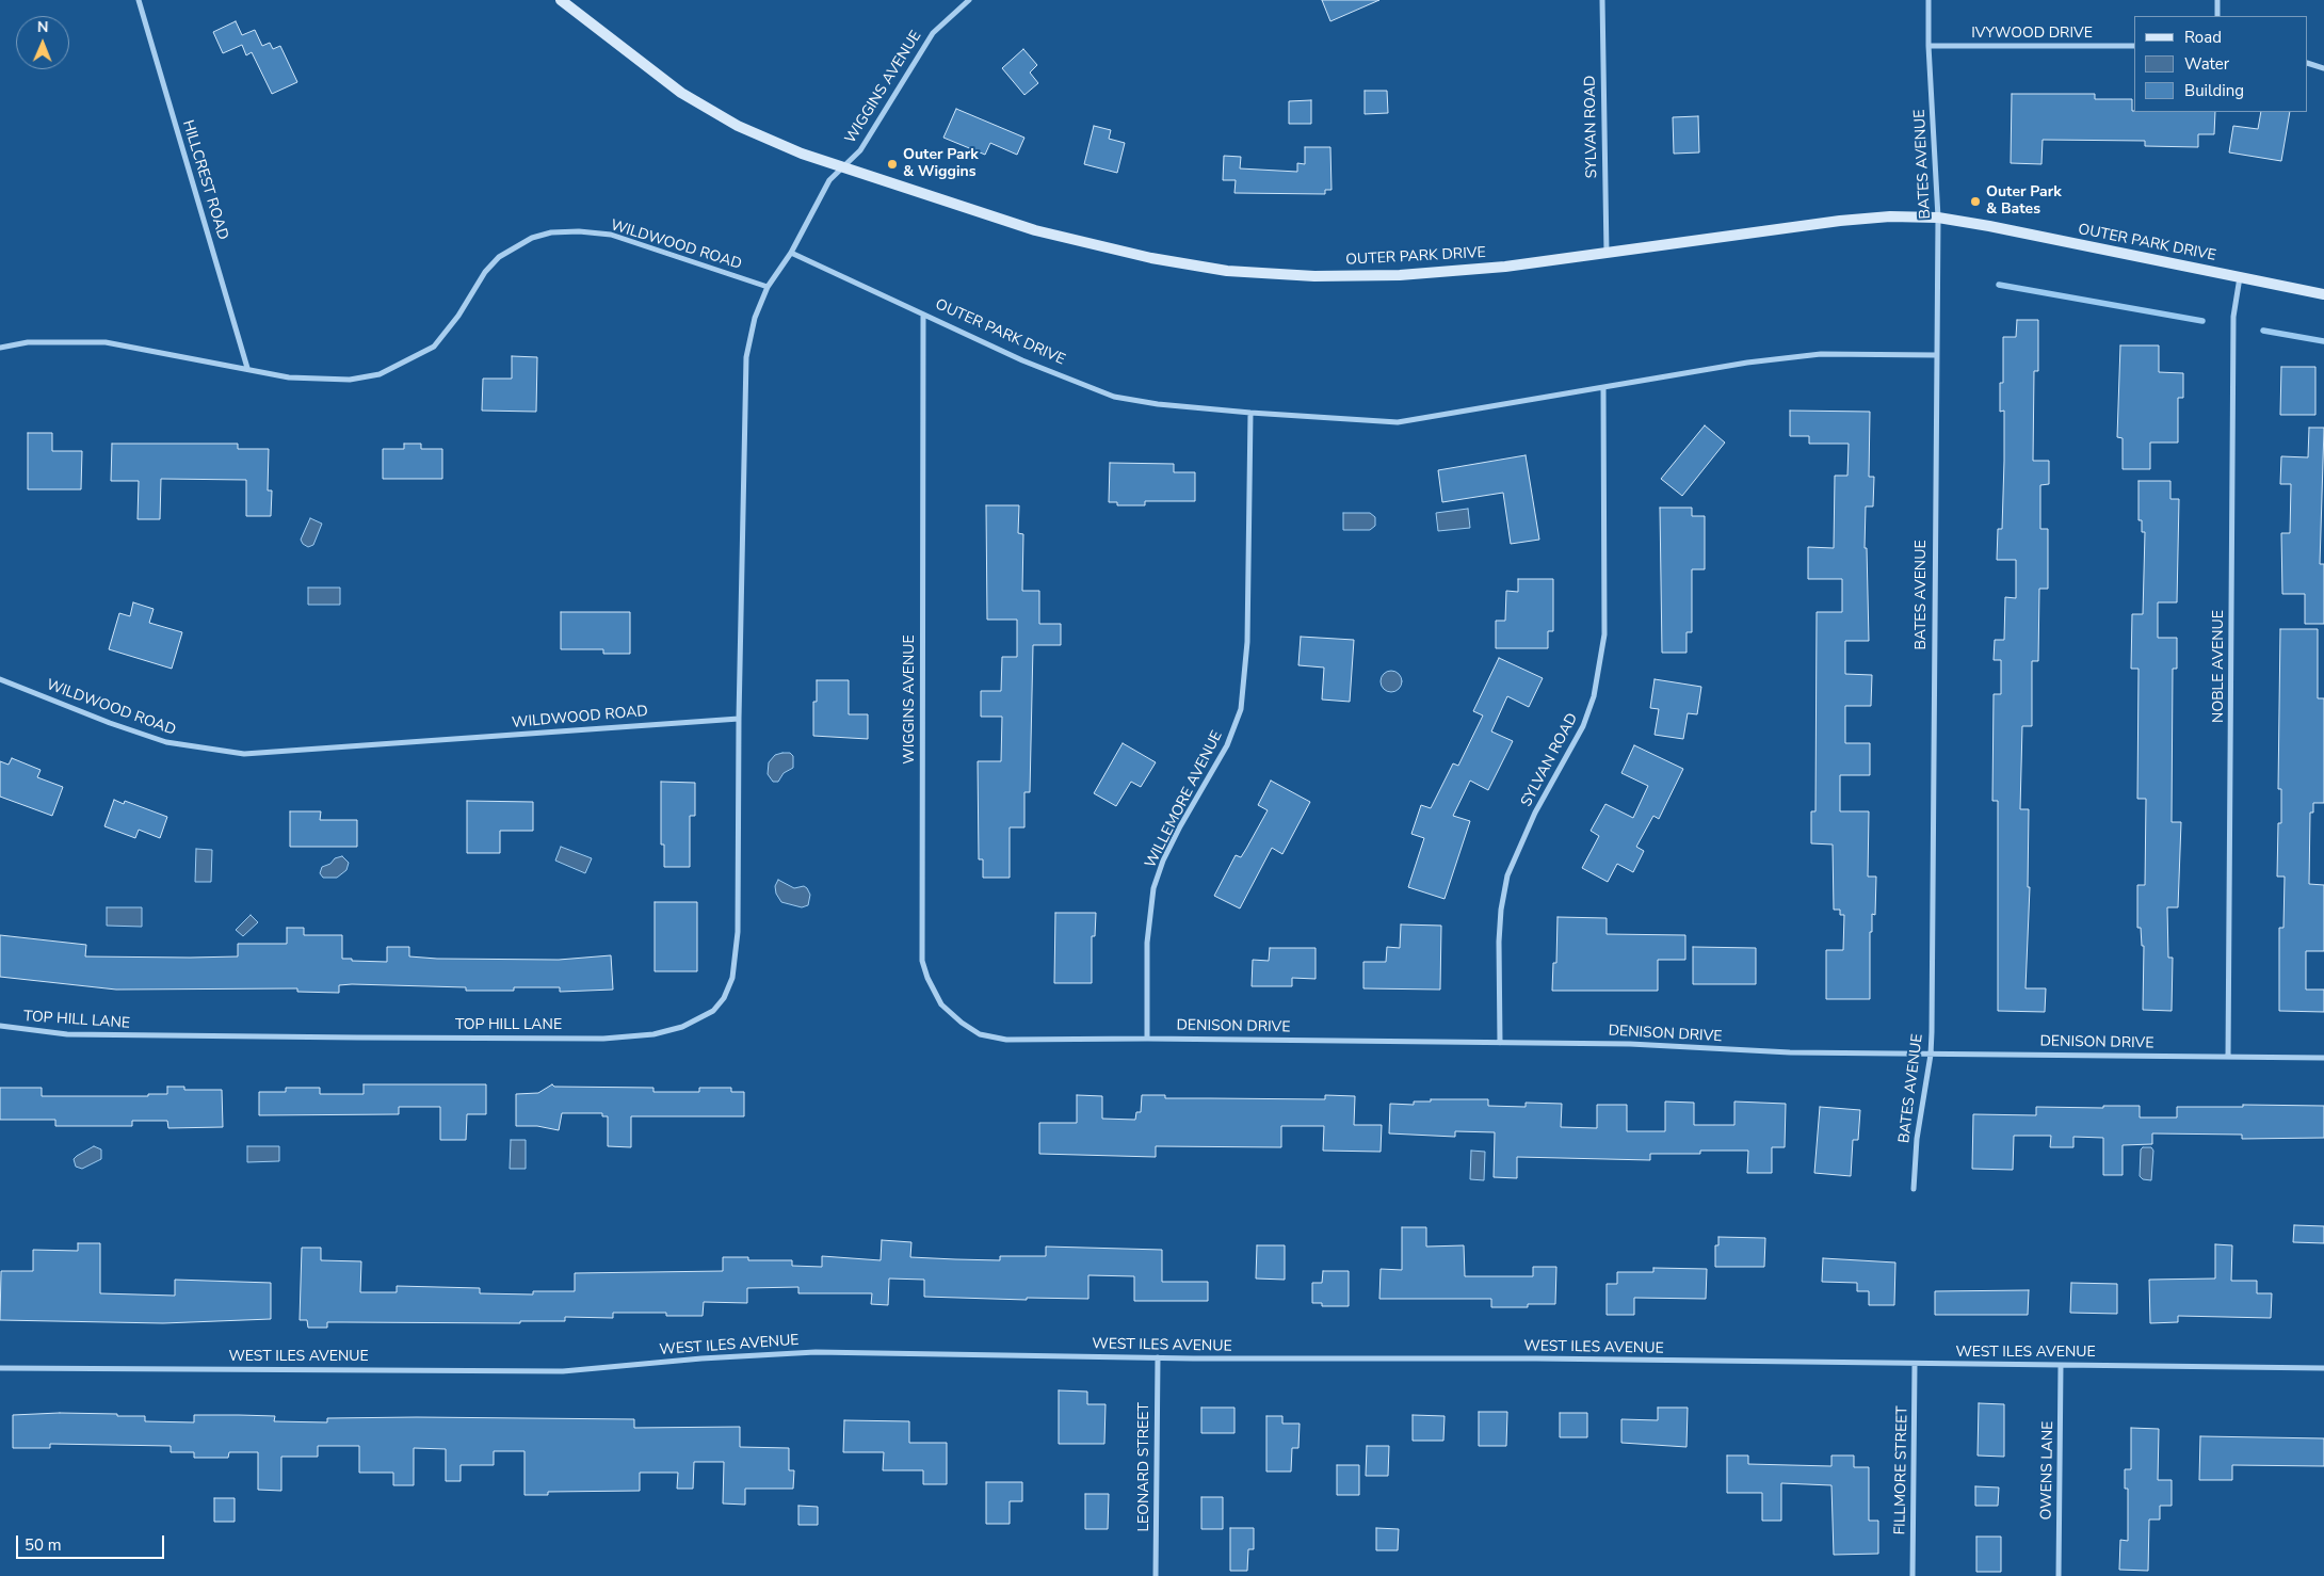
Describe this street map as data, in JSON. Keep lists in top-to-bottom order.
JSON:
{
  "streets": {
    "street": [
      "IVYWOOD DRIVE",
      "WIGGINS AVENUE",
      "SYLVAN ROAD",
      "BATES AVENUE",
      "HILLCREST ROAD",
      "OUTER PARK DRIVE",
      "WILDWOOD ROAD",
      "NOBLE AVENUE",
      "WILLEMORE AVENUE",
      "TOP HILL LANE",
      "DENISON DRIVE",
      "WEST ILES AVENUE",
      "LEONARD STREET",
      "FILLMORE STREET",
      "OWENS LANE"
    ]
  },
  "crossings": [
    ["IVYWOOD DRIVE", "BATES AVENUE"],
    ["WIGGINS AVENUE", "OUTER PARK DRIVE"],
    ["WIGGINS AVENUE", "DENISON DRIVE"],
    ["SYLVAN ROAD", "OUTER PARK DRIVE"],
    ["SYLVAN ROAD", "DENISON DRIVE"],
    ["BATES AVENUE", "OUTER PARK DRIVE"],
    ["BATES AVENUE", "DENISON DRIVE"],
    ["HILLCREST ROAD", "WILDWOOD ROAD"],
    ["OUTER PARK DRIVE", "NOBLE AVENUE"],
    ["OUTER PARK DRIVE", "WILLEMORE AVENUE"],
    ["WILDWOOD ROAD", "TOP HILL LANE"],
    ["NOBLE AVENUE", "DENISON DRIVE"],
    ["WILLEMORE AVENUE", "DENISON DRIVE"],
    ["WEST ILES AVENUE", "LEONARD STREET"],
    ["WEST ILES AVENUE", "FILLMORE STREET"],
    ["WEST ILES AVENUE", "OWENS LANE"]
  ],
  "places": ["Outer Park & Wiggins", "Outer Park & Bates"],
  "legend": ["Road", "Water", "Building"],
  "scale_bar": "50 m",
  "north": "top"
}
